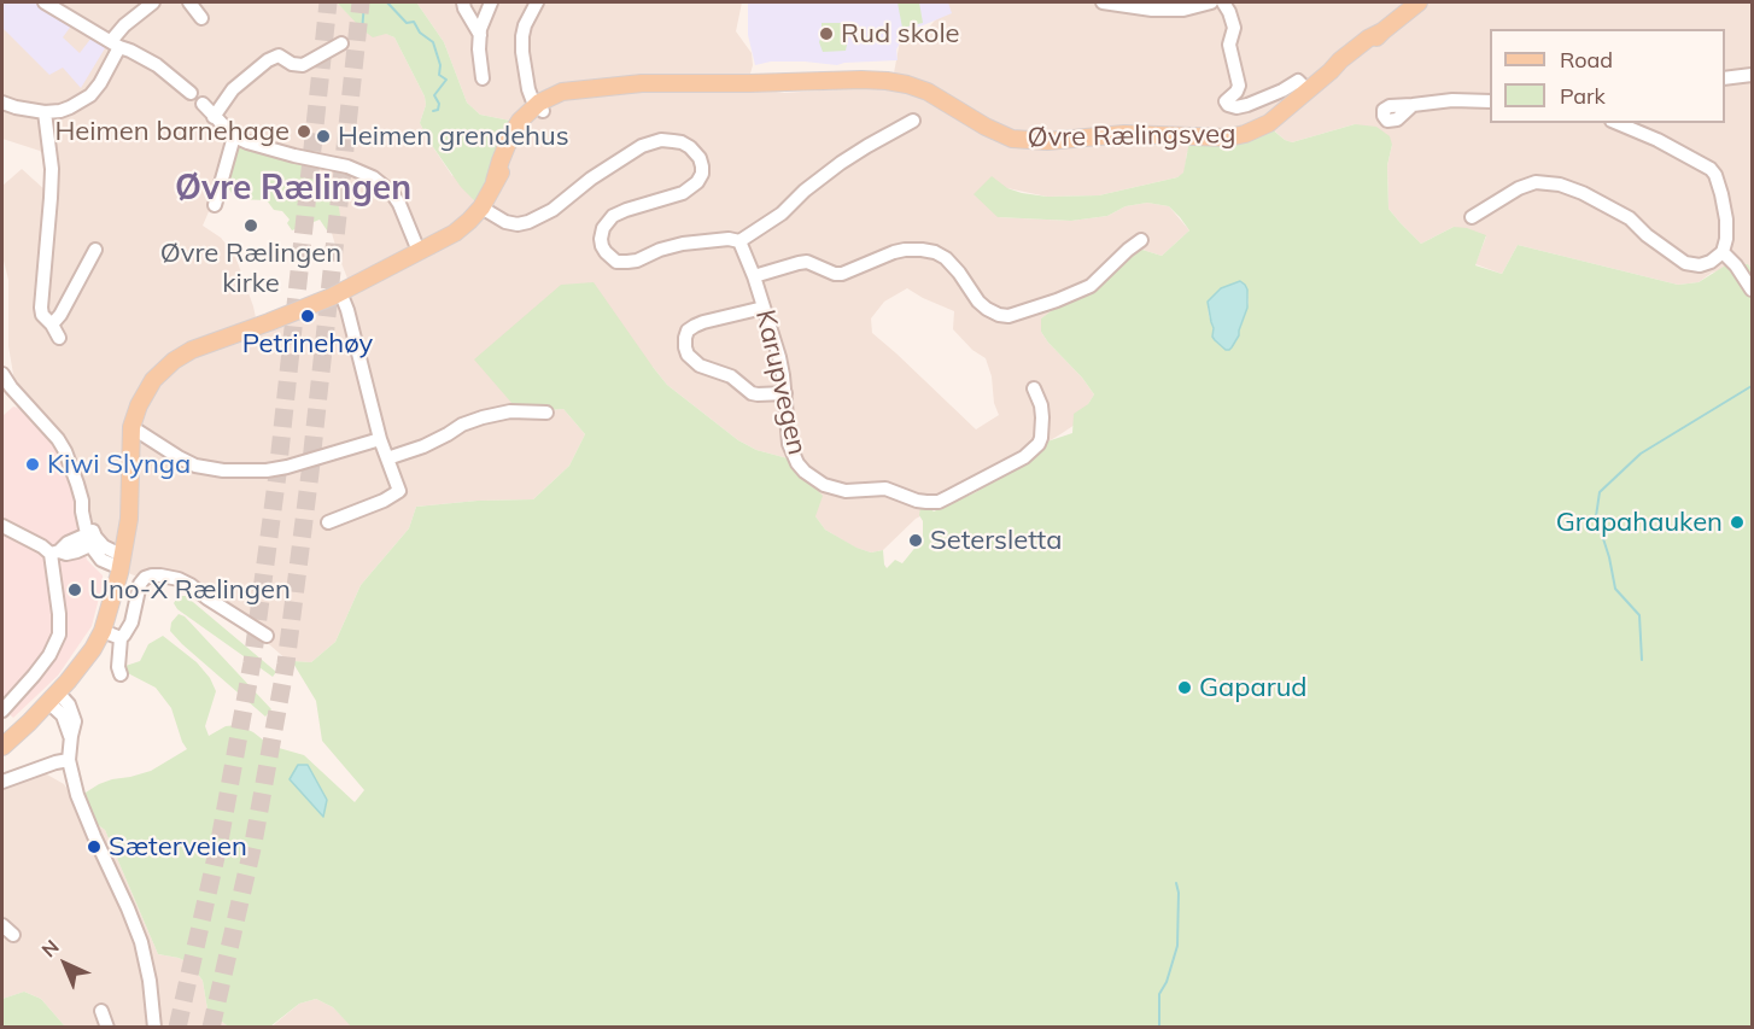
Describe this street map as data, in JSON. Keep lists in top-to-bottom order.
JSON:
{
  "streets": {
    "main road": ["Øvre Rælingsveg"],
    "street": ["Karupvegen"]
  },
  "districts": ["Øvre Rælingen"],
  "places": [
    "Rud skole",
    "Heimen barnehage",
    "Heimen grendehus",
    "Øvre Rælingen kirke",
    "Petrinehøy",
    "Kiwi Slynga",
    "Grapahauken",
    "Setersletta",
    "Uno-X Rælingen",
    "Gaparud",
    "Sæterveien"
  ],
  "legend": ["Road", "Park"],
  "north": "top left"
}
